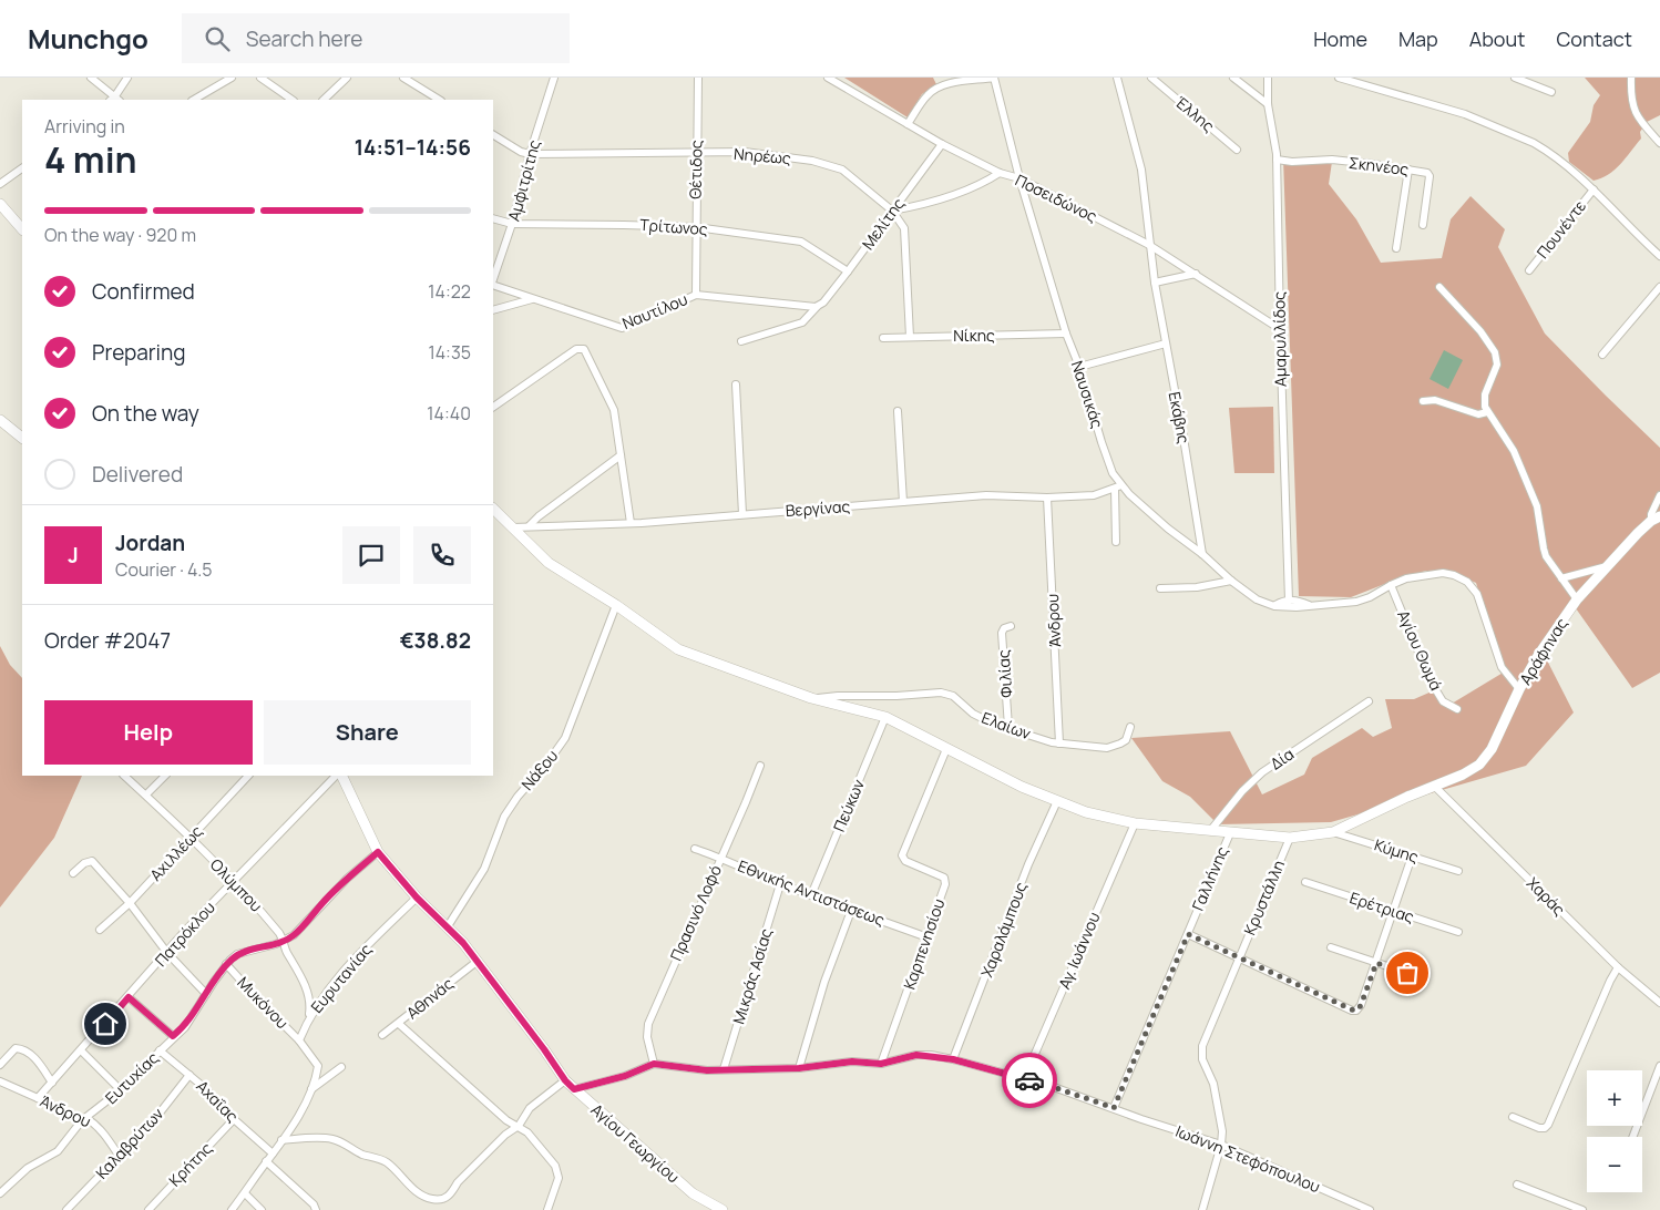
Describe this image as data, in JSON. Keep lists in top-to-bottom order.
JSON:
{
  "streets": {
    "main road": ["Αράφηνας", "Αγίου Γεωργίου"],
    "street": [
      "Έλλης",
      "Νηρέως",
      "Σκηνέος",
      "Θέτιδος",
      "Αμφιτρίτης",
      "Ποσειδώνος",
      "Μελίτης",
      "Τρίτωνος",
      "Πουνέντε",
      "Ναυτίλου",
      "Νίκης",
      "Αμαρυλλίδος",
      "Ναυσικάς",
      "Εκάβης",
      "Βεργίνας",
      "Άνδρου",
      "Αγίου Θωμά",
      "Φιλίας",
      "Ελαίων",
      "Δία",
      "Νάξου",
      "Πεύκων",
      "Κύμης",
      "Αχιλλέως",
      "Γαλλήνης",
      "Ολύμπου",
      "Εθνικής Αντιστάσεως",
      "Χαράς",
      "Κρυστάλλη",
      "Ερέτριας",
      "Πρασινό Λοφό",
      "Χαραλάμπους",
      "Πατρόκλου",
      "Καρπενησίου",
      "Αγ. Ιωάννου",
      "Μικράς Ασίας",
      "Ευρυτανίας",
      "Αθηνάς",
      "Μυκόνου",
      "Ευτυχίας",
      "Αχαΐας",
      "Καλαβρύτων",
      "Ιωάννη Στεφόπουλου",
      "Κρήτης"
    ]
  },
  "crossings": [
    ["Νηρέως", "Θέτιδος"],
    ["Νηρέως", "Αμφιτρίτης"],
    ["Νηρέως", "Μελίτης"],
    ["Νηρέως", "Νίκης"],
    ["Σκηνέος", "Αμαρυλλίδος"],
    ["Θέτιδος", "Τρίτωνος"],
    ["Θέτιδος", "Ναυτίλου"],
    ["Αμφιτρίτης", "Τρίτωνος"],
    ["Ποσειδώνος", "Μελίτης"],
    ["Ποσειδώνος", "Αμαρυλλίδος"],
    ["Ποσειδώνος", "Ναυσικάς"],
    ["Ποσειδώνος", "Εκάβης"],
    ["Μελίτης", "Τρίτωνος"],
    ["Μελίτης", "Ναυτίλου"],
    ["Νίκης", "Ναυσικάς"],
    ["Ναυσικάς", "Εκάβης"],
    ["Ναυσικάς", "Βεργίνας"],
    ["Βεργίνας", "Άνδρου"],
    ["Βεργίνας", "Αράφηνας"],
    ["Άνδρου", "Ελαίων"],
    ["Άνδρου", "Πατρόκλου"],
    ["Άνδρου", "Ευτυχίας"],
    ["Άνδρου", "Καλαβρύτων"],
    ["Αράφηνας", "Ελαίων"],
    ["Αράφηνας", "Δία"],
    ["Αράφηνας", "Νάξου"],
    ["Αράφηνας", "Πεύκων"],
    ["Αράφηνας", "Κύμης"],
    ["Αράφηνας", "Γαλλήνης"],
    ["Αράφηνας", "Χαράς"],
    ["Αράφηνας", "Κρυστάλλη"],
    ["Αράφηνας", "Χαραλάμπους"],
    ["Αράφηνας", "Καρπενησίου"],
    ["Αράφηνας", "Αγ. Ιωάννου"],
    ["Φιλίας", "Ελαίων"],
    ["Νάξου", "Αγίου Γεωργίου"],
    ["Πεύκων", "Εθνικής Αντιστάσεως"],
    ["Αχιλλέως", "Ολύμπου"],
    ["Γαλλήνης", "Ιωάννη Στεφόπουλου"],
    ["Ολύμπου", "Πατρόκλου"],
    ["Ολύμπου", "Ευρυτανίας"],
    ["Ολύμπου", "Ευτυχίας"],
    ["Εθνικής Αντιστάσεως", "Πρασινό Λοφό"],
    ["Εθνικής Αντιστάσεως", "Καρπενησίου"],
    ["Εθνικής Αντιστάσεως", "Μικράς Ασίας"],
    ["Κρυστάλλη", "Ιωάννη Στεφόπουλου"],
    ["Πρασινό Λοφό", "Ιωάννη Στεφόπουλου"],
    ["Χαραλάμπους", "Ιωάννη Στεφόπουλου"],
    ["Καρπενησίου", "Ιωάννη Στεφόπουλου"],
    ["Αγ. Ιωάννου", "Ιωάννη Στεφόπουλου"],
    ["Μικράς Ασίας", "Ιωάννη Στεφόπουλου"],
    ["Ευρυτανίας", "Μυκόνου"],
    ["Ευρυτανίας", "Αγίου Γεωργίου"],
    ["Αθηνάς", "Αγίου Γεωργίου"],
    ["Μυκόνου", "Ευτυχίας"],
    ["Ευτυχίας", "Αχαΐας"],
    ["Ευτυχίας", "Αγίου Γεωργίου"],
    ["Αχαΐας", "Καλαβρύτων"],
    ["Αχαΐας", "Κρήτης"]
  ],
  "page": {
    "header": "Munchgo",
    "search": "Search here",
    "nav": [
      "Home",
      "Map",
      "About",
      "Contact"
    ],
    "heading": ["4 min", "Arriving in", "14:51–14:56"],
    "panel": [
      "Jordan",
      "Courier · 4.5",
      "Order #2047",
      "€38.82"
    ],
    "bar": "On the way · 920 m",
    "list": [
      ["Confirmed", "14:22"],
      ["Preparing", "14:35"],
      ["On the way", "14:40"],
      "Delivered"
    ],
    "round": "J",
    "buttons": ["Help", "Share"],
    "map_buttons": ["+", "−"]
  }
}
